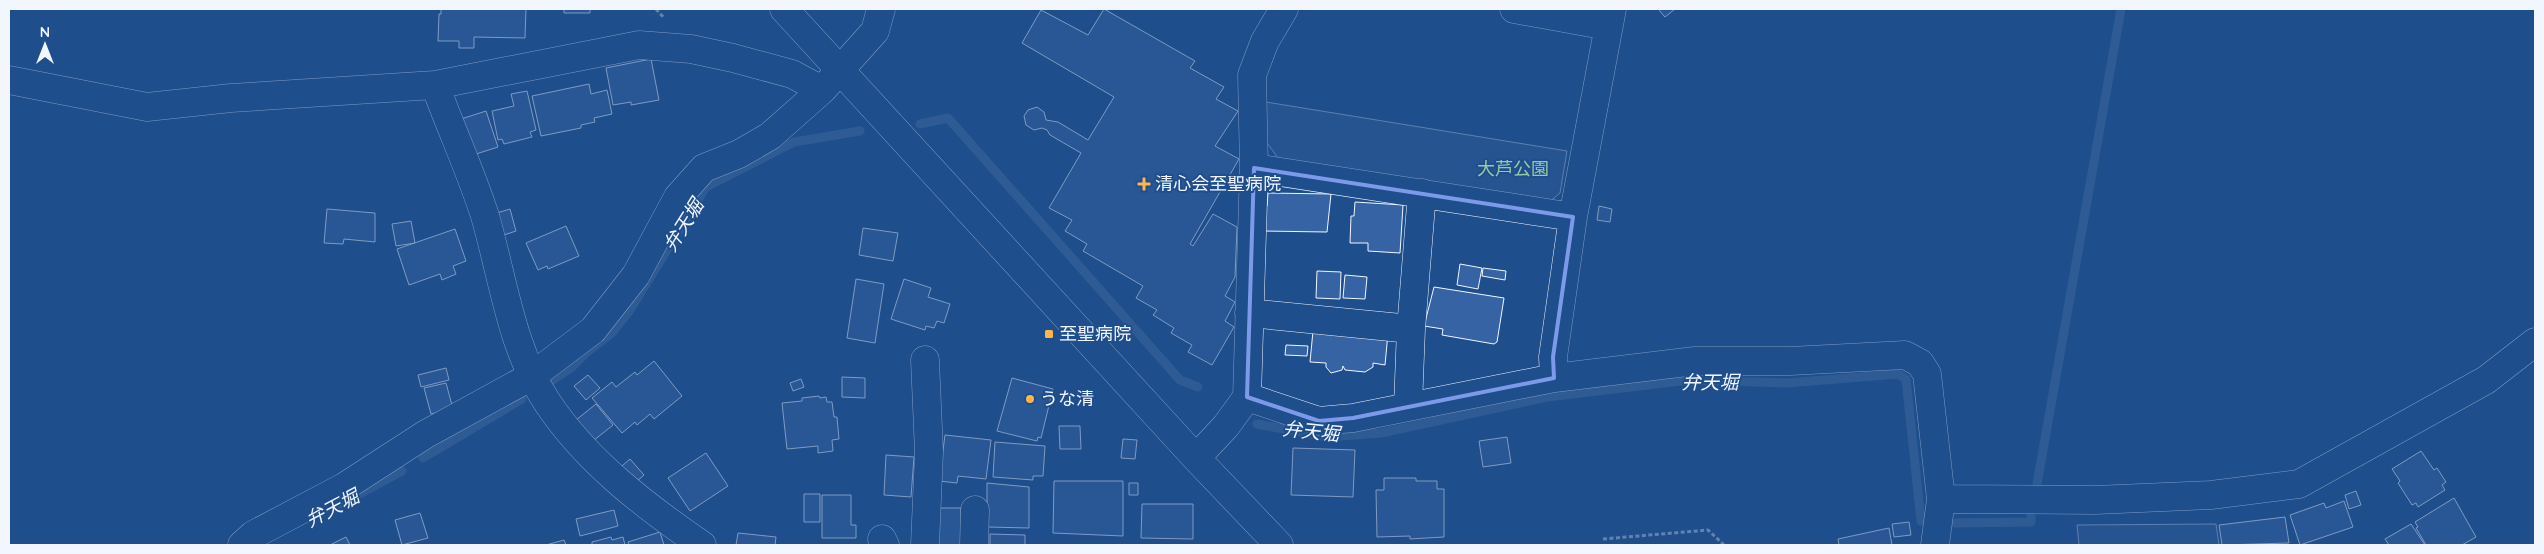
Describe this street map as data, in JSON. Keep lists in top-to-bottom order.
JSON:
{
  "water": ["弁天堀"],
  "parks": ["大芦公園"],
  "places": {
    "health": ["清心会至聖病院"],
    "transit": ["至聖病院"],
    "other": ["うな清"]
  },
  "north": "top"
}
